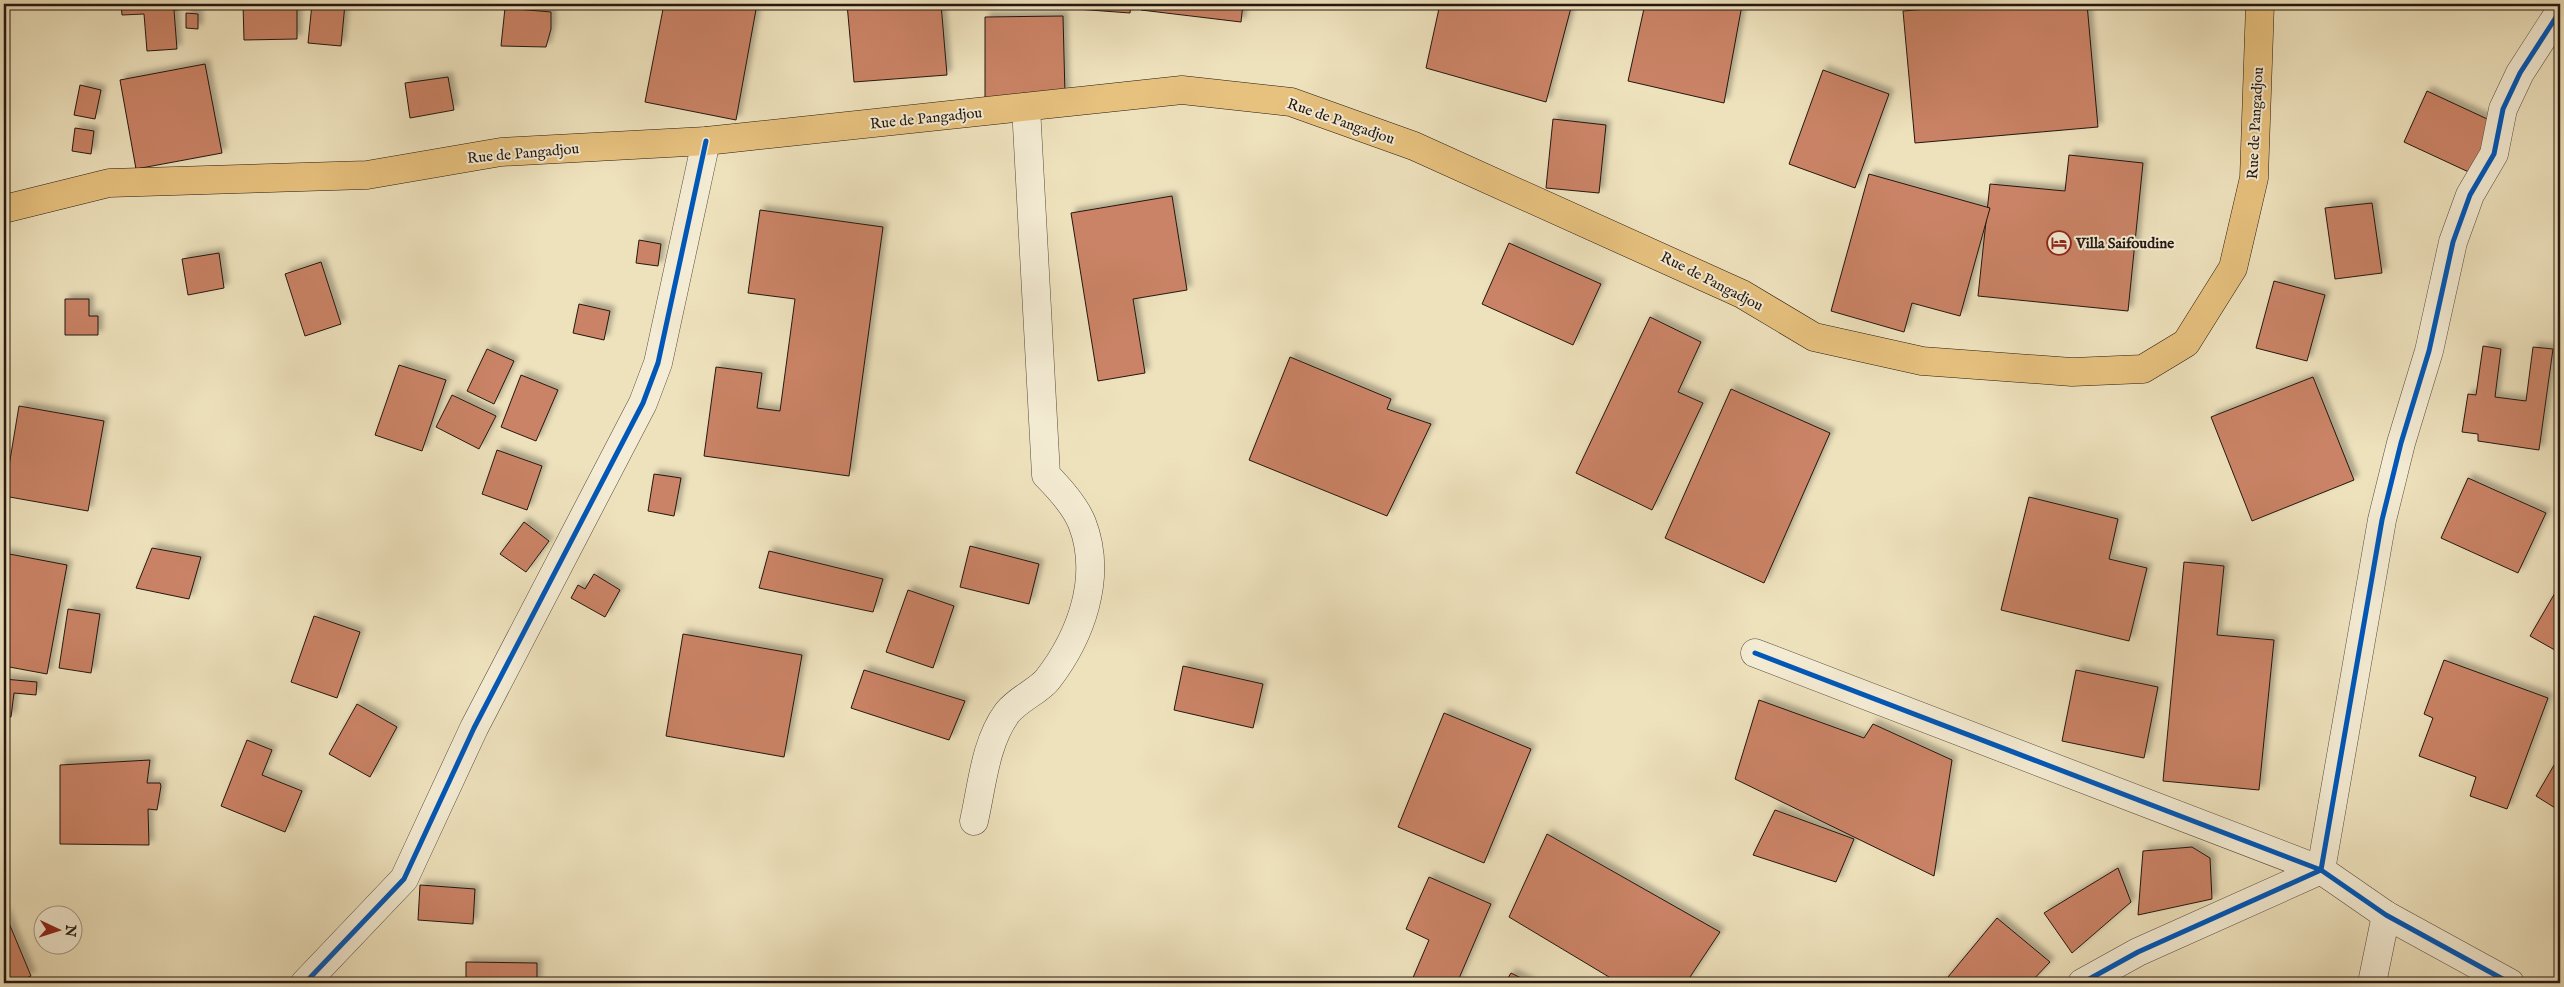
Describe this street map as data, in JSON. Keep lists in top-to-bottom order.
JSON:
{
  "streets": {
    "main road": ["Rue de Pangadjou"]
  },
  "places": {
    "hotel": ["Villa Saifoudine"]
  },
  "north": "right"
}
